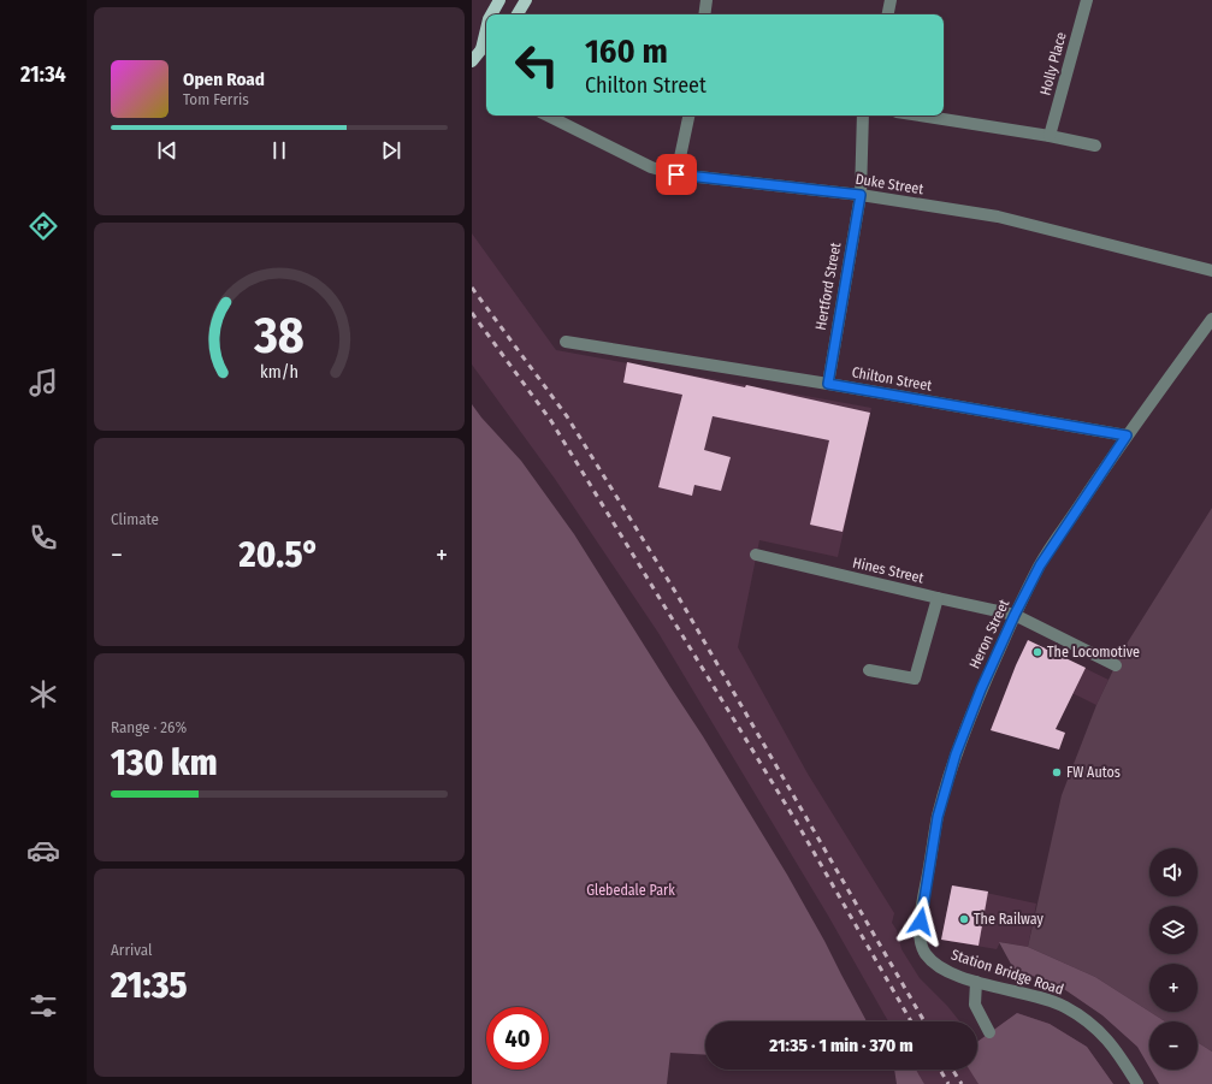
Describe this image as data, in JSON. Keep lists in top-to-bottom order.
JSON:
{
  "streets": {
    "street": [
      "Holly Place",
      "Duke Street",
      "Hertford Street",
      "Chilton Street",
      "Hines Street",
      "Heron Street",
      "Station Bridge Road"
    ]
  },
  "crossings": [
    ["Duke Street", "Hertford Street"],
    ["Hertford Street", "Chilton Street"],
    ["Chilton Street", "Heron Street"],
    ["Hines Street", "Heron Street"],
    ["Heron Street", "Station Bridge Road"]
  ],
  "parks": ["Glebedale Park"],
  "places": ["The Locomotive", "FW Autos", "The Railway"],
  "page": {
    "tabs": "21:34",
    "turn": ["160 m", "Chilton Street"],
    "song": ["Open Road", "Tom Ferris"],
    "tile": [
      "Climate",
      ["Range · 26%", "130 km"],
      ["Arrival", "21:35"]
    ],
    "heat": ["−", "20.5°", "+"],
    "map_buttons": ["+", "−"],
    "limit": "40",
    "trip": "21:35 · 1 min · 370 m",
    "gauge": ["38", "km/h"]
  }
}
